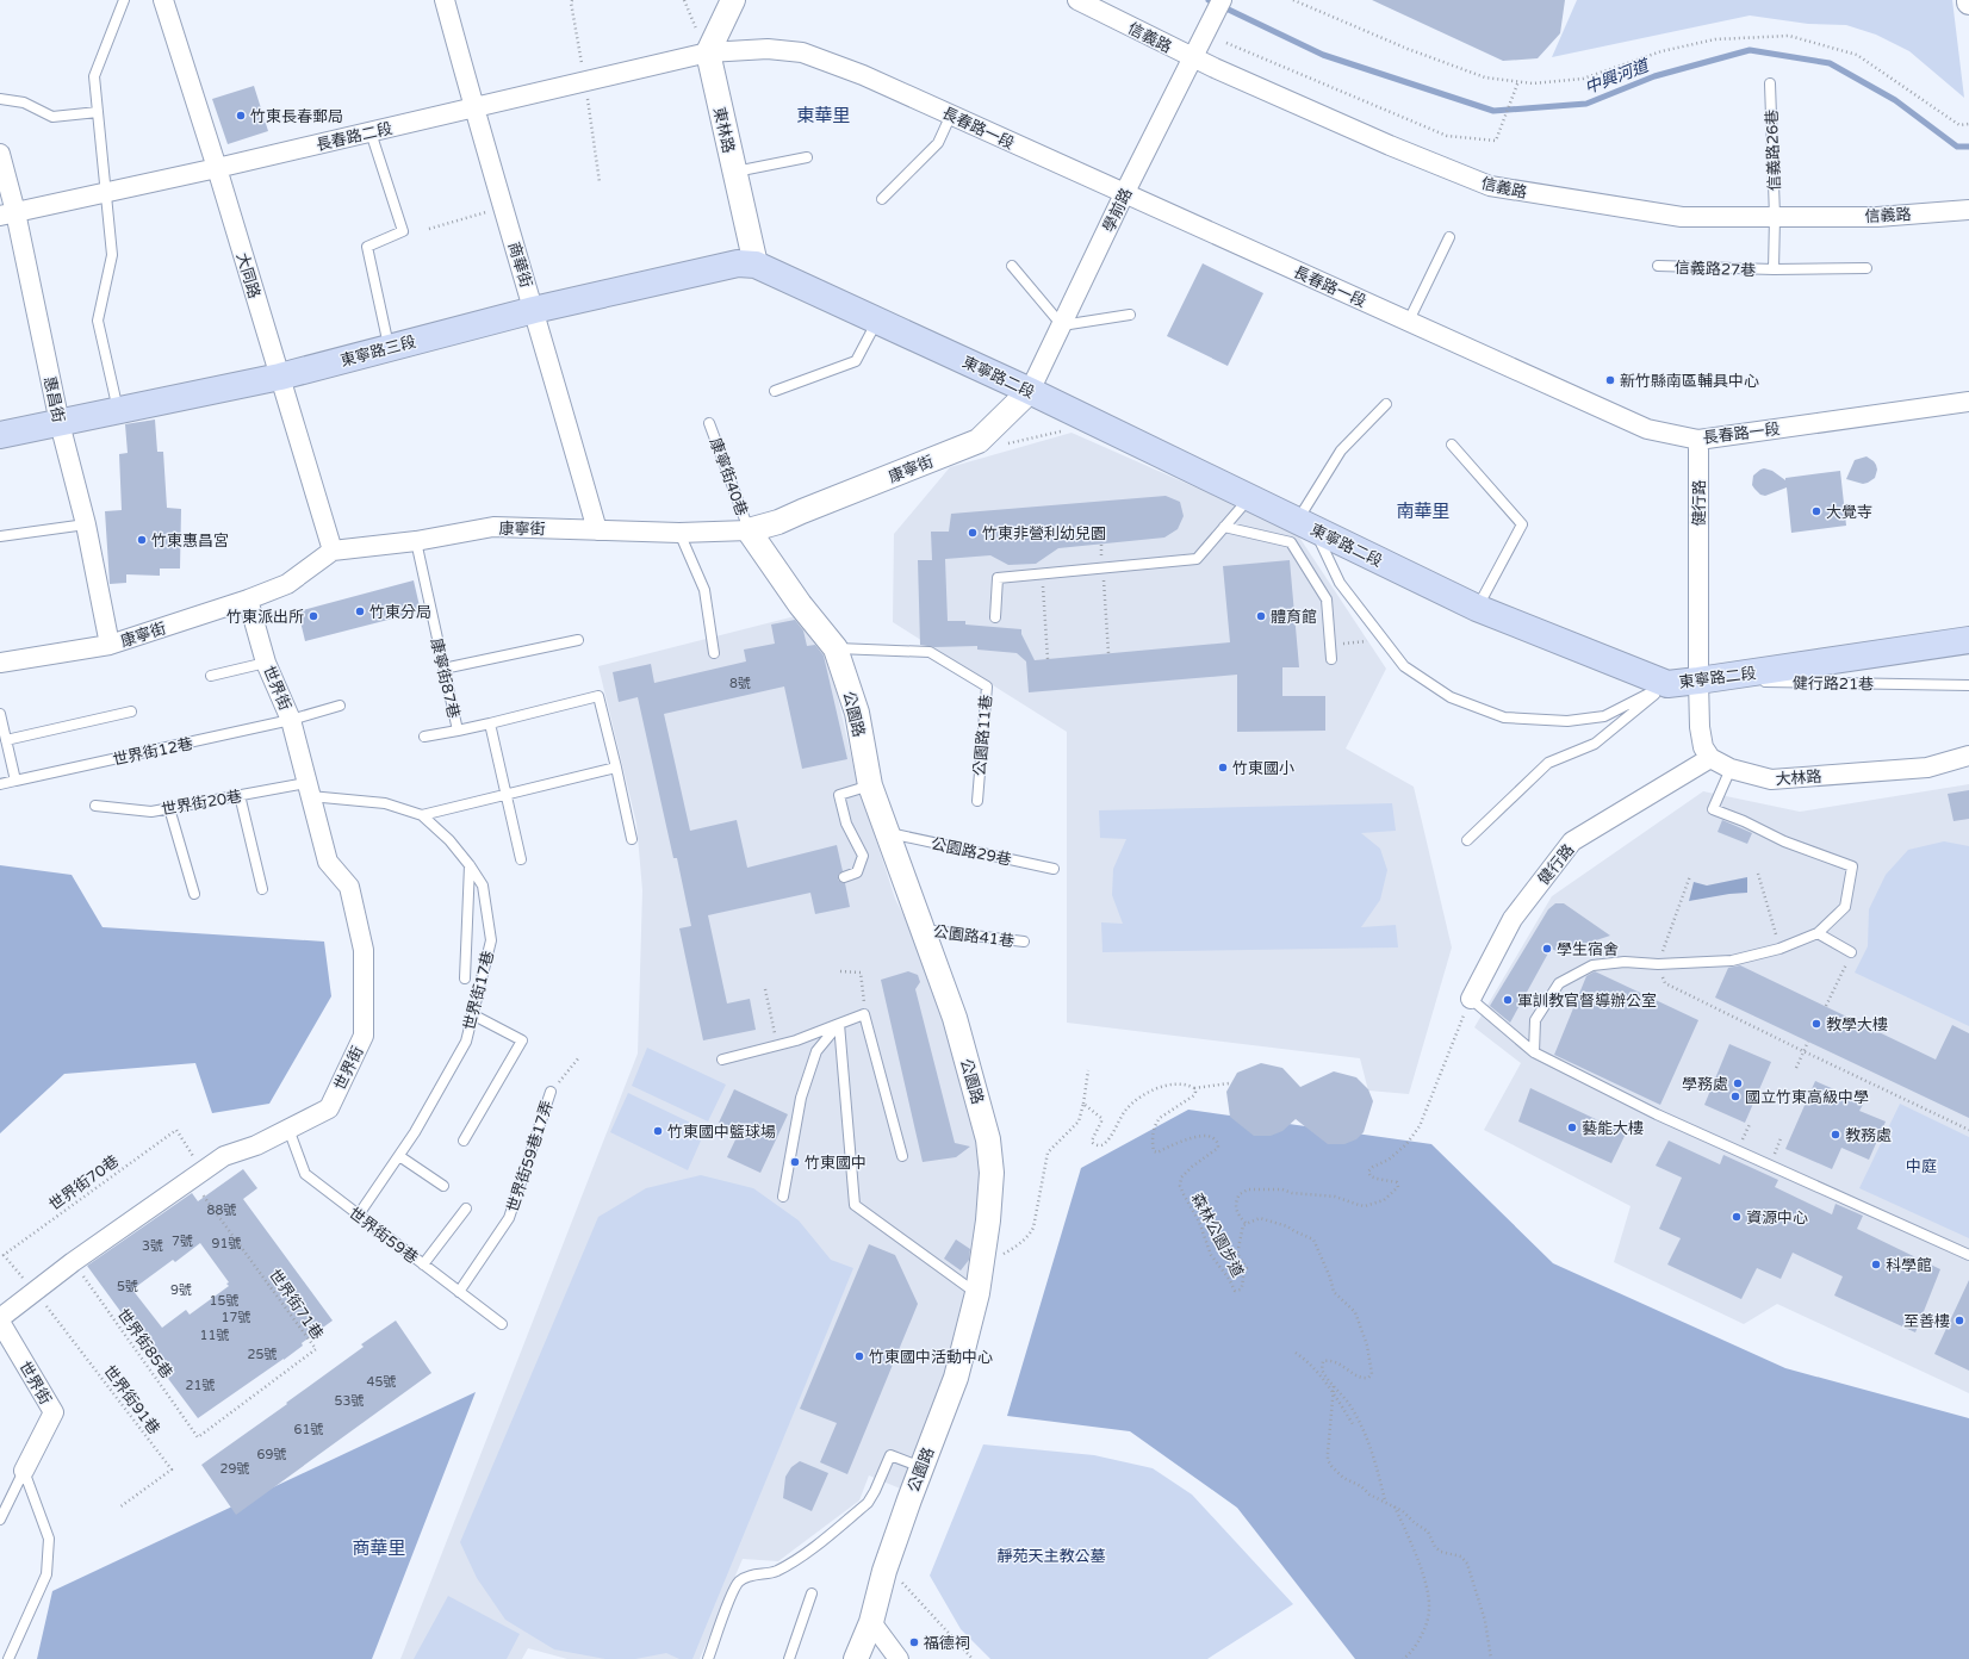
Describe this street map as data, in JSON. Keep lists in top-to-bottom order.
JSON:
{
  "streets": {
    "main road": ["東寧路三段", "東寧路二段"],
    "street": [
      "信義路",
      "長春路一段",
      "東林路",
      "長春路二段",
      "學前路",
      "商華街",
      "大同路",
      "惠昌街",
      "康寧街",
      "健行路",
      "世界街",
      "公園路",
      "大林路"
    ],
    "lane": [
      "信義路26巷",
      "信義路27巷",
      "康寧街40巷",
      "康寧街87巷",
      "健行路21巷",
      "公園路11巷",
      "世界街12巷",
      "世界街20巷",
      "公園路29巷",
      "公園路41巷",
      "世界街17巷",
      "世界街59巷17弄",
      "世界街59巷"
    ],
    "path": [
      "世界街70巷",
      "森林公園步道",
      "世界街71巷",
      "世界街85巷",
      "世界街91巷"
    ]
  },
  "crossings": [
    ["信義路", "信義路26巷"],
    ["信義路", "學前路"],
    ["信義路", "信義路27巷"],
    ["長春路一段", "東林路"],
    ["長春路一段", "長春路二段"],
    ["長春路一段", "學前路"],
    ["長春路一段", "健行路"],
    ["東林路", "長春路二段"],
    ["東林路", "東寧路三段"],
    ["東林路", "東寧路二段"],
    ["長春路二段", "商華街"],
    ["長春路二段", "大同路"],
    ["長春路二段", "惠昌街"],
    ["信義路26巷", "信義路27巷"],
    ["學前路", "東寧路二段"],
    ["學前路", "康寧街"],
    ["商華街", "東寧路三段"],
    ["商華街", "康寧街"],
    ["大同路", "東寧路三段"],
    ["大同路", "康寧街"],
    ["東寧路三段", "東寧路二段"],
    ["東寧路三段", "惠昌街"],
    ["東寧路二段", "康寧街"],
    ["東寧路二段", "健行路"],
    ["東寧路二段", "健行路21巷"],
    ["惠昌街", "康寧街"],
    ["康寧街", "康寧街40巷"],
    ["康寧街", "康寧街87巷"],
    ["康寧街", "世界街"],
    ["康寧街", "公園路"],
    ["康寧街40巷", "公園路"],
    ["健行路", "健行路21巷"],
    ["健行路", "大林路"],
    ["世界街", "世界街12巷"],
    ["世界街", "世界街20巷"],
    ["世界街", "世界街17巷"],
    ["世界街", "世界街70巷"],
    ["世界街", "世界街59巷"],
    ["世界街", "世界街71巷"],
    ["世界街", "世界街85巷"],
    ["世界街", "世界街91巷"],
    ["公園路", "公園路11巷"],
    ["公園路", "公園路29巷"],
    ["公園路", "公園路41巷"],
    ["世界街20巷", "世界街17巷"],
    ["世界街17巷", "世界街59巷"],
    ["世界街59巷17弄", "世界街59巷"],
    ["世界街70巷", "世界街71巷"],
    ["世界街70巷", "世界街91巷"],
    ["世界街71巷", "世界街85巷"]
  ],
  "districts": ["東華里", "南華里", "商華里"],
  "water": ["中興河道"],
  "parks": ["中庭", "靜苑天主教公墓"],
  "places": [
    "竹東長春郵局",
    "新竹縣南區輔具中心",
    "大覺寺",
    "竹東非營利幼兒園",
    "竹東惠昌宮",
    "竹東分局",
    "竹東派出所",
    "體育館",
    "竹東國小",
    "學生宿舍",
    "軍訓教官督導辦公室",
    "教學大樓",
    "學務處",
    "國立竹東高級中學",
    "藝能大樓",
    "竹東國中籃球場",
    "教務處",
    "竹東國中",
    "資源中心",
    "科學館",
    "至善樓",
    "竹東國中活動中心",
    "福德祠"
  ],
  "house_numbers": [
    "8號",
    "88號",
    "7號",
    "91號",
    "3號",
    "5號",
    "9號",
    "15號",
    "17號",
    "11號",
    "25號",
    "45號",
    "21號",
    "53號",
    "61號",
    "69號",
    "29號"
  ]
}
